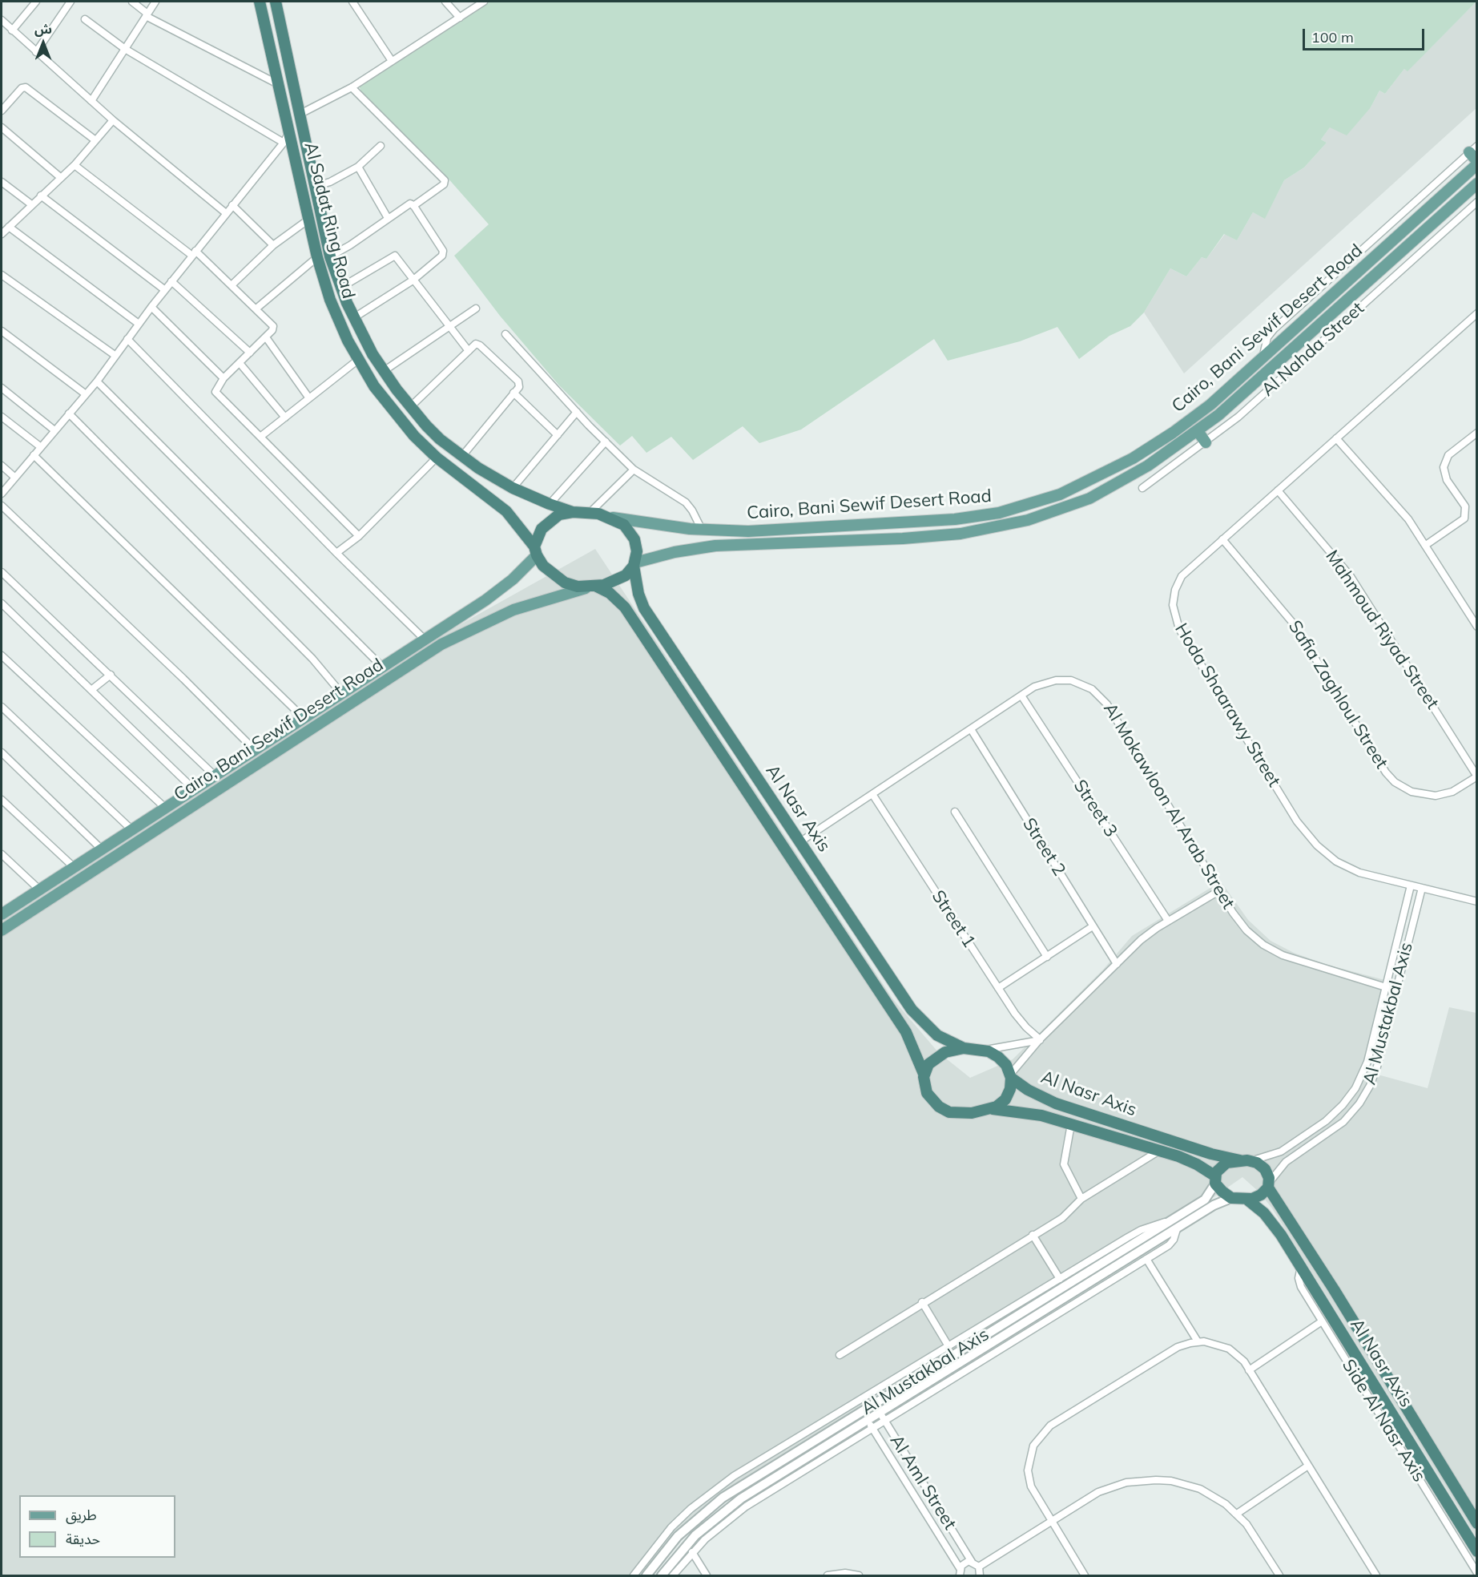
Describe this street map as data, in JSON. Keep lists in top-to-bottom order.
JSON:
{
  "streets": {
    "highway": ["Al Sadat Ring Road", "Al Nasr Axis"],
    "main road": ["Cairo, Bani Sewif Desert Road"],
    "street": [
      "Al Nahda Street",
      "Mahmoud Riyad Street",
      "Safia Zaghloul Street",
      "Hoda Shaarawy Street",
      "Al Mokawloon Al Arab Street",
      "Street 3",
      "Street 2",
      "Street 1",
      "Al Mustakbal Axis",
      "Side Al Nasr Axis",
      "Al Aml Street"
    ]
  },
  "crossings": [
    ["Al Sadat Ring Road", "Cairo, Bani Sewif Desert Road"],
    ["Al Sadat Ring Road", "Al Nasr Axis"],
    ["Cairo, Bani Sewif Desert Road", "Al Nasr Axis"],
    ["Mahmoud Riyad Street", "Safia Zaghloul Street"],
    ["Mahmoud Riyad Street", "Hoda Shaarawy Street"],
    ["Safia Zaghloul Street", "Hoda Shaarawy Street"],
    ["Hoda Shaarawy Street", "Al Mustakbal Axis"],
    ["Al Mokawloon Al Arab Street", "Al Nasr Axis"],
    ["Al Mokawloon Al Arab Street", "Street 3"],
    ["Al Mokawloon Al Arab Street", "Street 2"],
    ["Al Mokawloon Al Arab Street", "Street 1"],
    ["Al Mokawloon Al Arab Street", "Al Mustakbal Axis"],
    ["Al Nasr Axis", "Al Mustakbal Axis"],
    ["Al Nasr Axis", "Side Al Nasr Axis"],
    ["Al Mustakbal Axis", "Al Aml Street"]
  ],
  "legend": ["طريق", "حديقة"],
  "scale_bar": "100 m",
  "north": "top"
}
